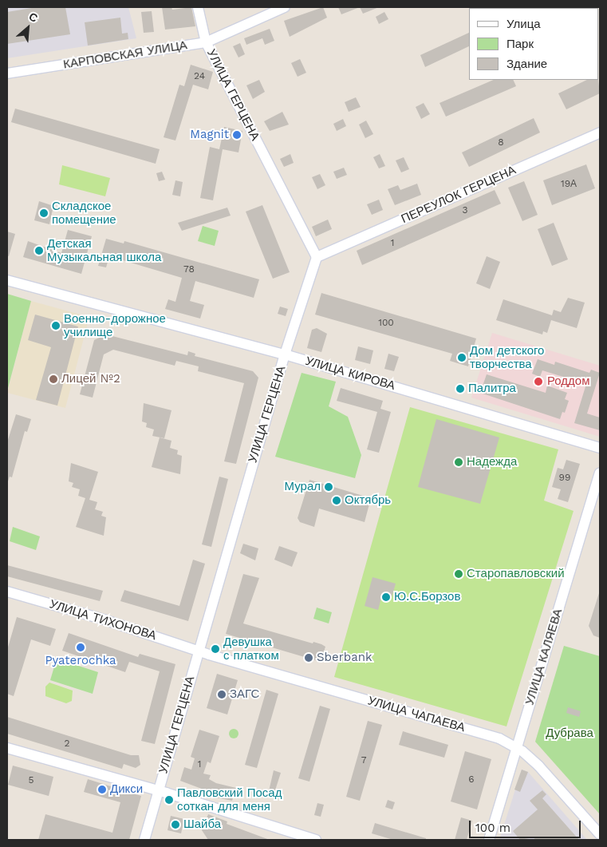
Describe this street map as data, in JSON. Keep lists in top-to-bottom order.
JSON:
{
  "streets": {
    "street": [
      "КАРПОВСКАЯ УЛИЦА",
      "УЛИЦА ГЕРЦЕНА",
      "ПЕРЕУЛОК ГЕРЦЕНА",
      "УЛИЦА КИРОВА",
      "УЛИЦА ТИХОНОВА",
      "УЛИЦА КАЛЯЕВА",
      "УЛИЦА ЧАПАЕВА"
    ]
  },
  "crossings": [
    ["КАРПОВСКАЯ УЛИЦА", "УЛИЦА ГЕРЦЕНА"],
    ["УЛИЦА ГЕРЦЕНА", "ПЕРЕУЛОК ГЕРЦЕНА"],
    ["УЛИЦА ГЕРЦЕНА", "УЛИЦА КИРОВА"],
    ["УЛИЦА ГЕРЦЕНА", "УЛИЦА ТИХОНОВА"],
    ["УЛИЦА ГЕРЦЕНА", "УЛИЦА ЧАПАЕВА"],
    ["УЛИЦА ТИХОНОВА", "УЛИЦА ЧАПАЕВА"],
    ["УЛИЦА КАЛЯЕВА", "УЛИЦА ЧАПАЕВА"]
  ],
  "parks": ["Дубрава"],
  "places": [
    "Magnit",
    "Складское помещение",
    "Детская Музыкальная школа",
    "Военно-дорожное училище",
    "Дом детского творчества",
    "Лицей №2",
    "Роддом",
    "Палитра",
    "Надежда",
    "Мурал",
    "Октябрь",
    "Старопавловский",
    "Ю.С.Борзов",
    "Pyaterochka",
    "Девушка с платком",
    "Sberbank",
    "ЗАГС",
    "Дикси",
    "Павловский Посад соткан для меня",
    "Шайба"
  ],
  "house_numbers": [
    "24",
    "8",
    "19А",
    "3",
    "1",
    "78",
    "100",
    "99",
    "2",
    "7",
    "1",
    "6",
    "5"
  ],
  "legend": ["Улица", "Парк", "Здание"],
  "scale_bar": "100 m",
  "north": "top right"
}
